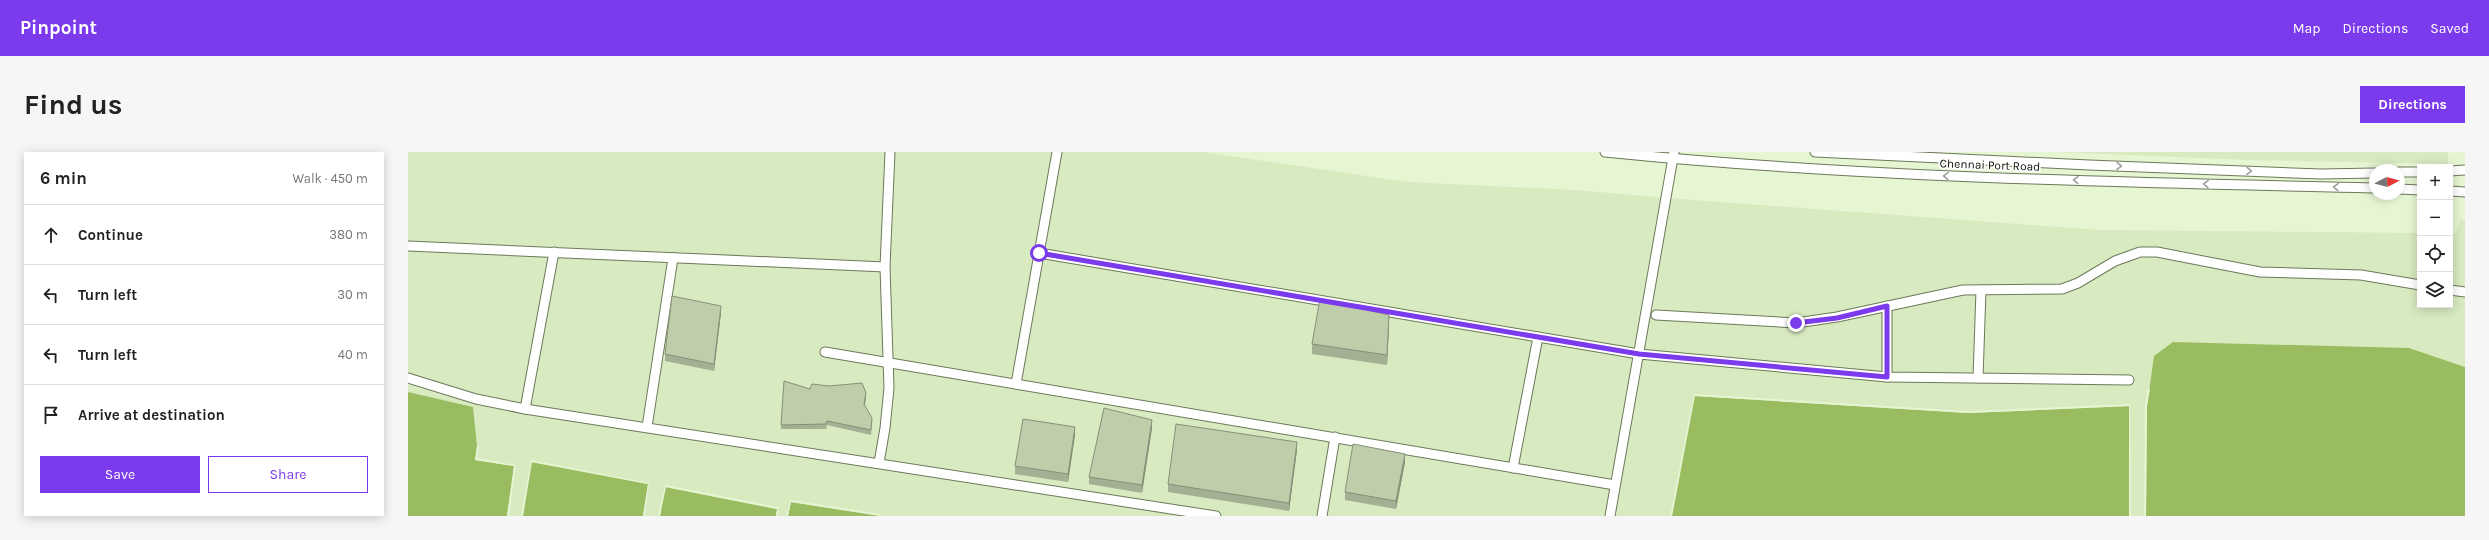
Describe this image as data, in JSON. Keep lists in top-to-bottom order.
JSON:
{
  "streets": {
    "lane": ["Chennai Port Road"]
  },
  "north": "right",
  "page": {
    "header": "Pinpoint",
    "nav": ["Map", "Directions", "Saved"],
    "buttons": [
      "Directions",
      ["Save", "Share"]
    ],
    "title": "Find us",
    "heading": ["6 min", "Walk · 450 m"],
    "map_buttons": ["+", "−"],
    "list": [
      ["Continue", "380 m"],
      ["Turn left", "30 m"],
      ["Turn left", "40 m"],
      "Arrive at destination"
    ]
  }
}
